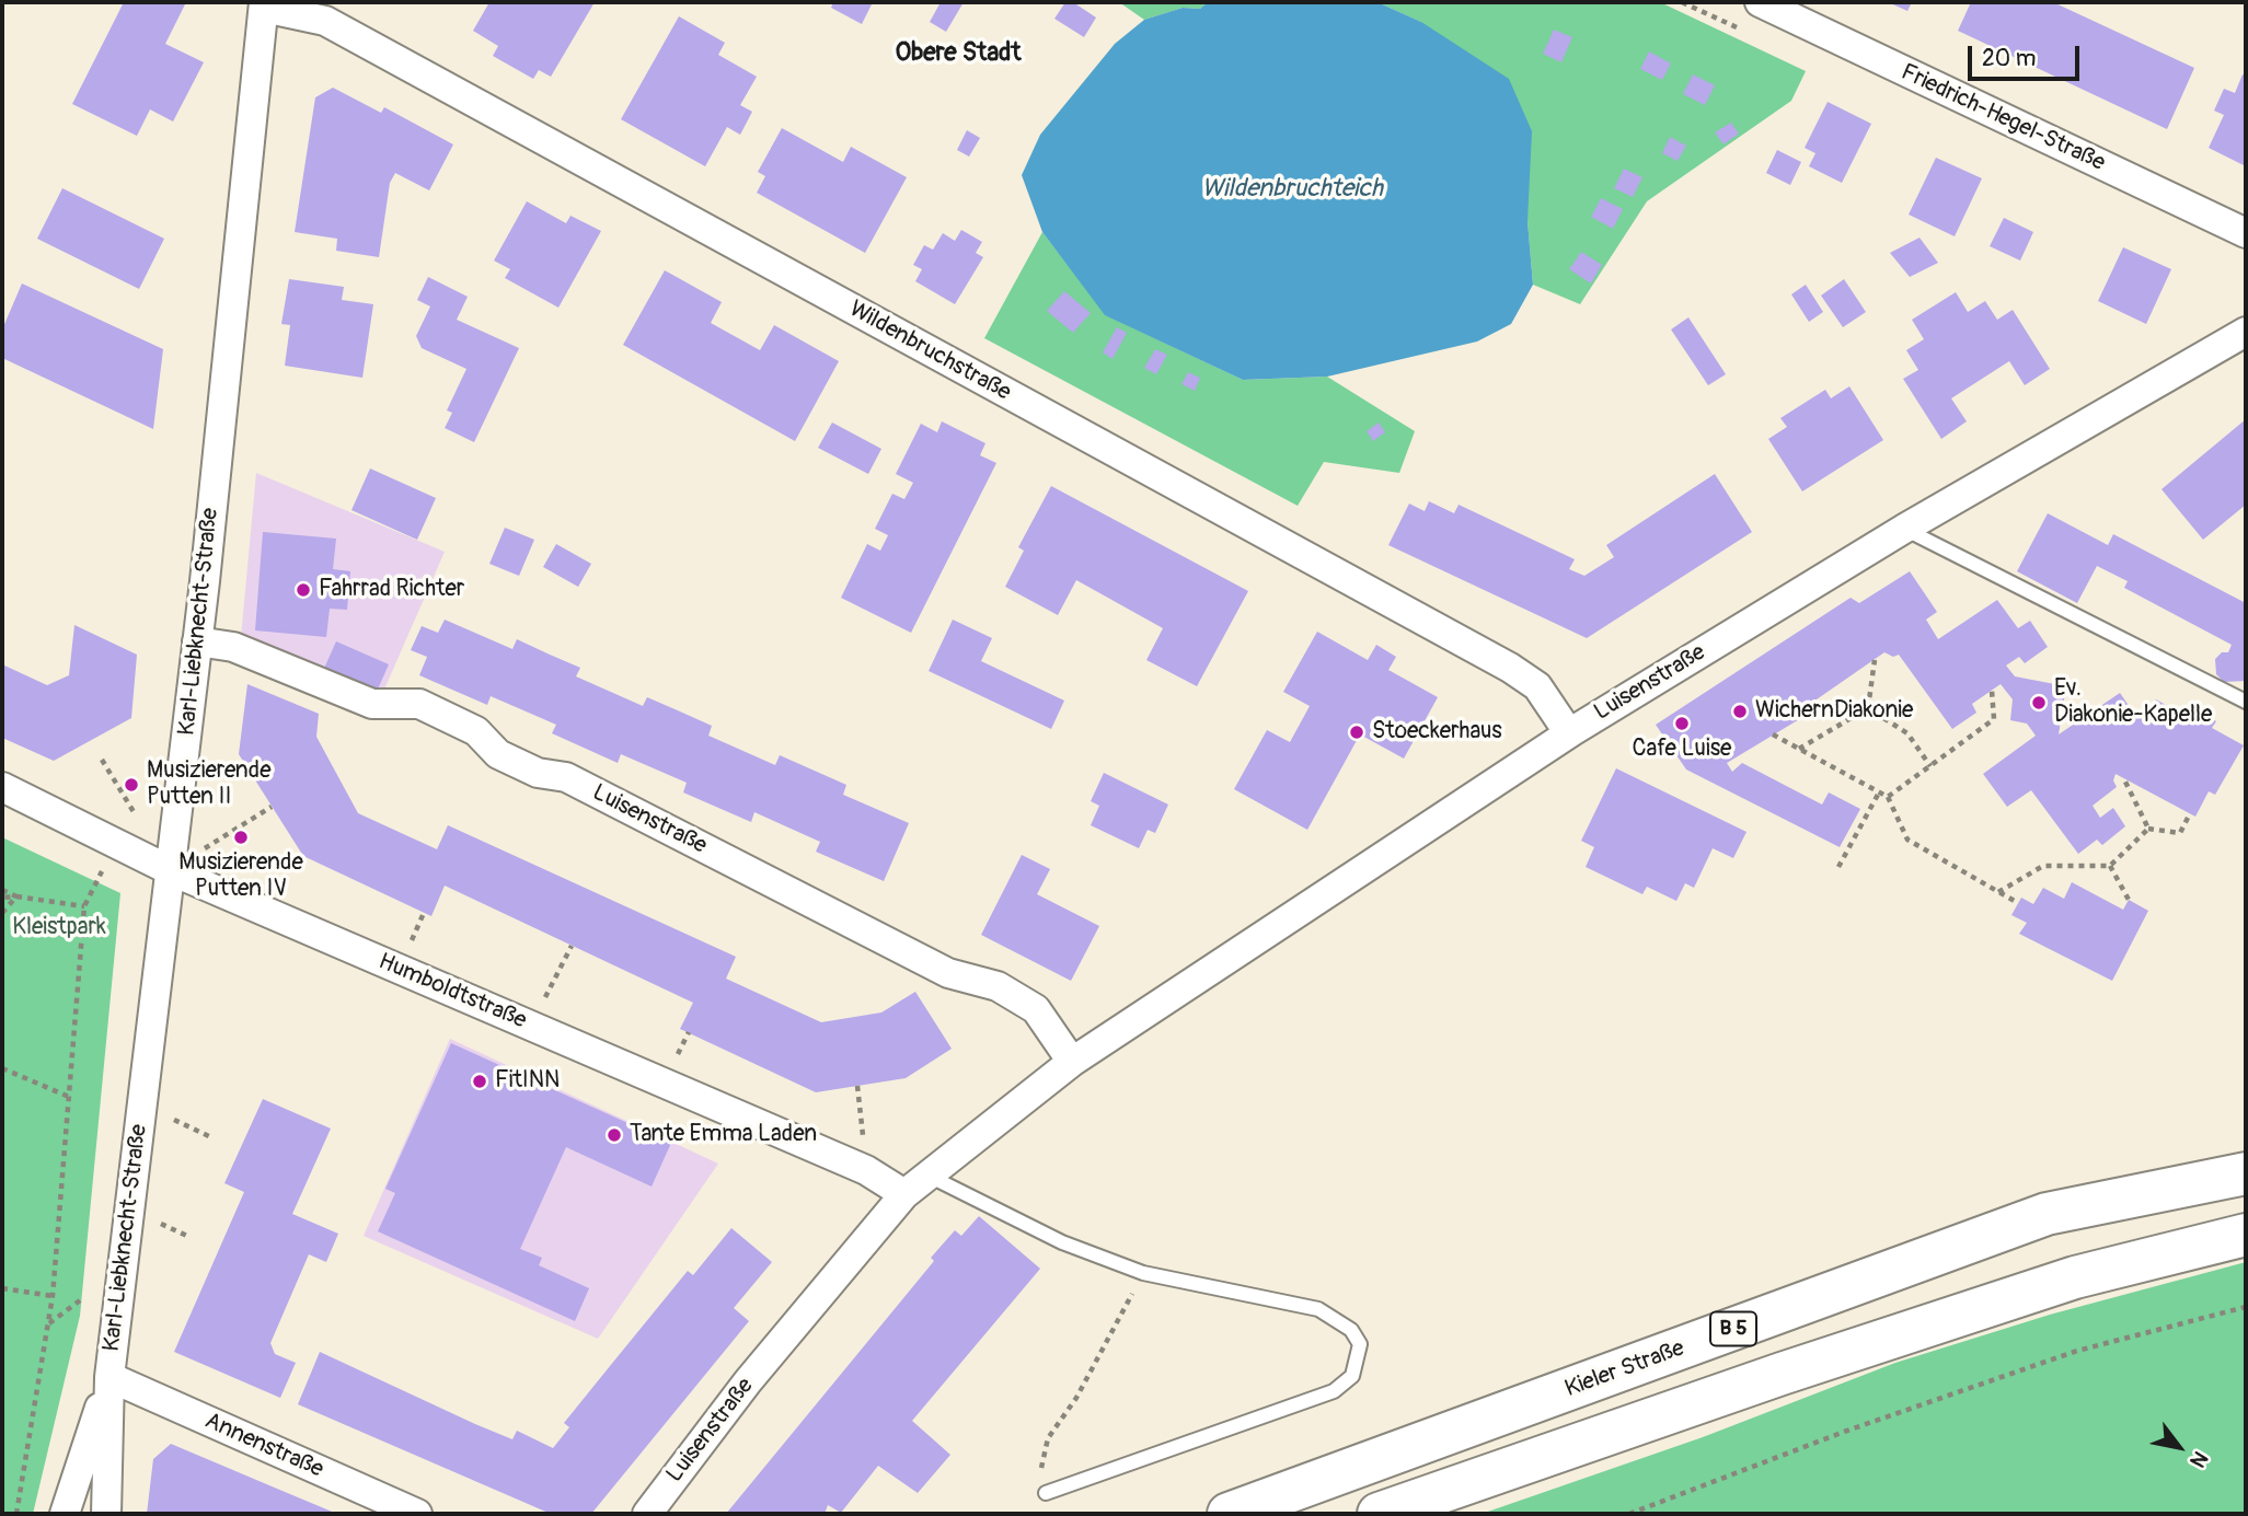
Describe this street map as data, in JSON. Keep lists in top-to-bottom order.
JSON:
{
  "streets": {
    "main road": ["B 5", "Kieler Straße"],
    "street": [
      "Friedrich-Hegel-Straße",
      "Wildenbruchstraße",
      "Karl-Liebknecht-Straße",
      "Luisenstraße",
      "Humboldtstraße",
      "Annenstraße"
    ]
  },
  "crossings": [
    ["Wildenbruchstraße", "Karl-Liebknecht-Straße"],
    ["Wildenbruchstraße", "Luisenstraße"],
    ["Karl-Liebknecht-Straße", "Luisenstraße"],
    ["Karl-Liebknecht-Straße", "Humboldtstraße"],
    ["Karl-Liebknecht-Straße", "Annenstraße"],
    ["Luisenstraße", "Humboldtstraße"]
  ],
  "districts": ["Obere Stadt"],
  "water": ["Wildenbruchteich"],
  "parks": ["Kleistpark"],
  "places": [
    "Fahrrad Richter",
    "Ev. Diakonie-Kapelle",
    "WichernDiakonie",
    "Cafe Luise",
    "Stoeckerhaus",
    "Musizierende Putten II",
    "Musizierende Putten IV",
    "FitINN",
    "Tante Emma Laden"
  ],
  "scale_bar": "20 m",
  "north": "bottom right"
}
